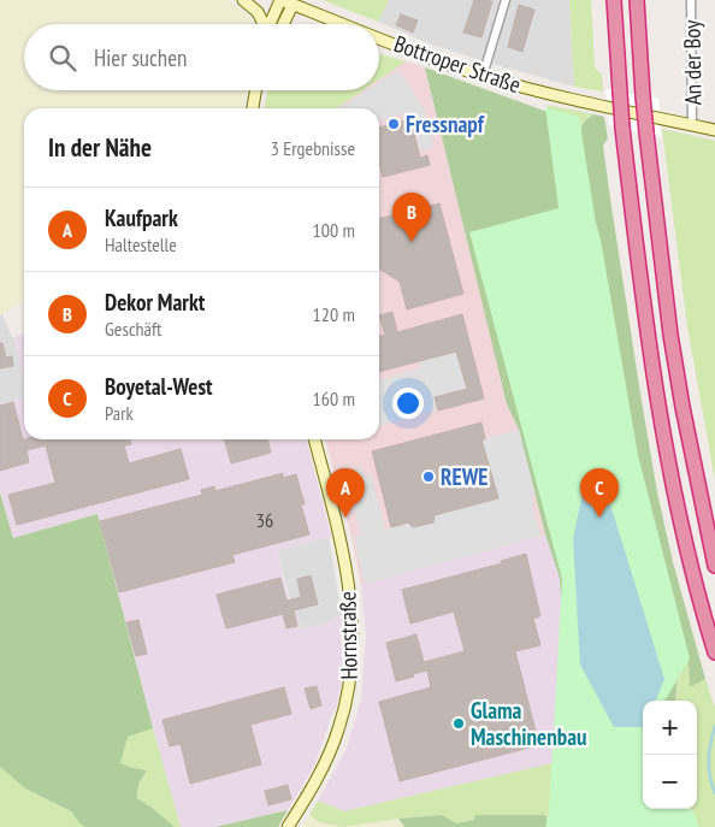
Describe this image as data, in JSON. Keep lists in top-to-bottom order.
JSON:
{
  "streets": {
    "street": ["An der Boy", "Bottroper Straße", "Hornstraße"]
  },
  "crossings": [
    ["An der Boy", "Bottroper Straße"]
  ],
  "places": ["Fressnapf", "REWE", "Glama Maschinenbau"],
  "house_numbers": ["36"],
  "page": {
    "search": "Hier suchen",
    "heading": ["In der Nähe", "3 Ergebnisse"],
    "list": [
      {
        "mark": "A",
        "name": "Kaufpark",
        "note": "Haltestelle",
        "value": "100 m"
      },
      {
        "mark": "B",
        "name": "Dekor Markt",
        "note": "Geschäft",
        "value": "120 m"
      },
      {
        "mark": "C",
        "name": "Boyetal-West",
        "note": "Park",
        "value": "160 m"
      }
    ],
    "pins": ["B", "A", "C"],
    "map_buttons": ["+", "−"]
  }
}
